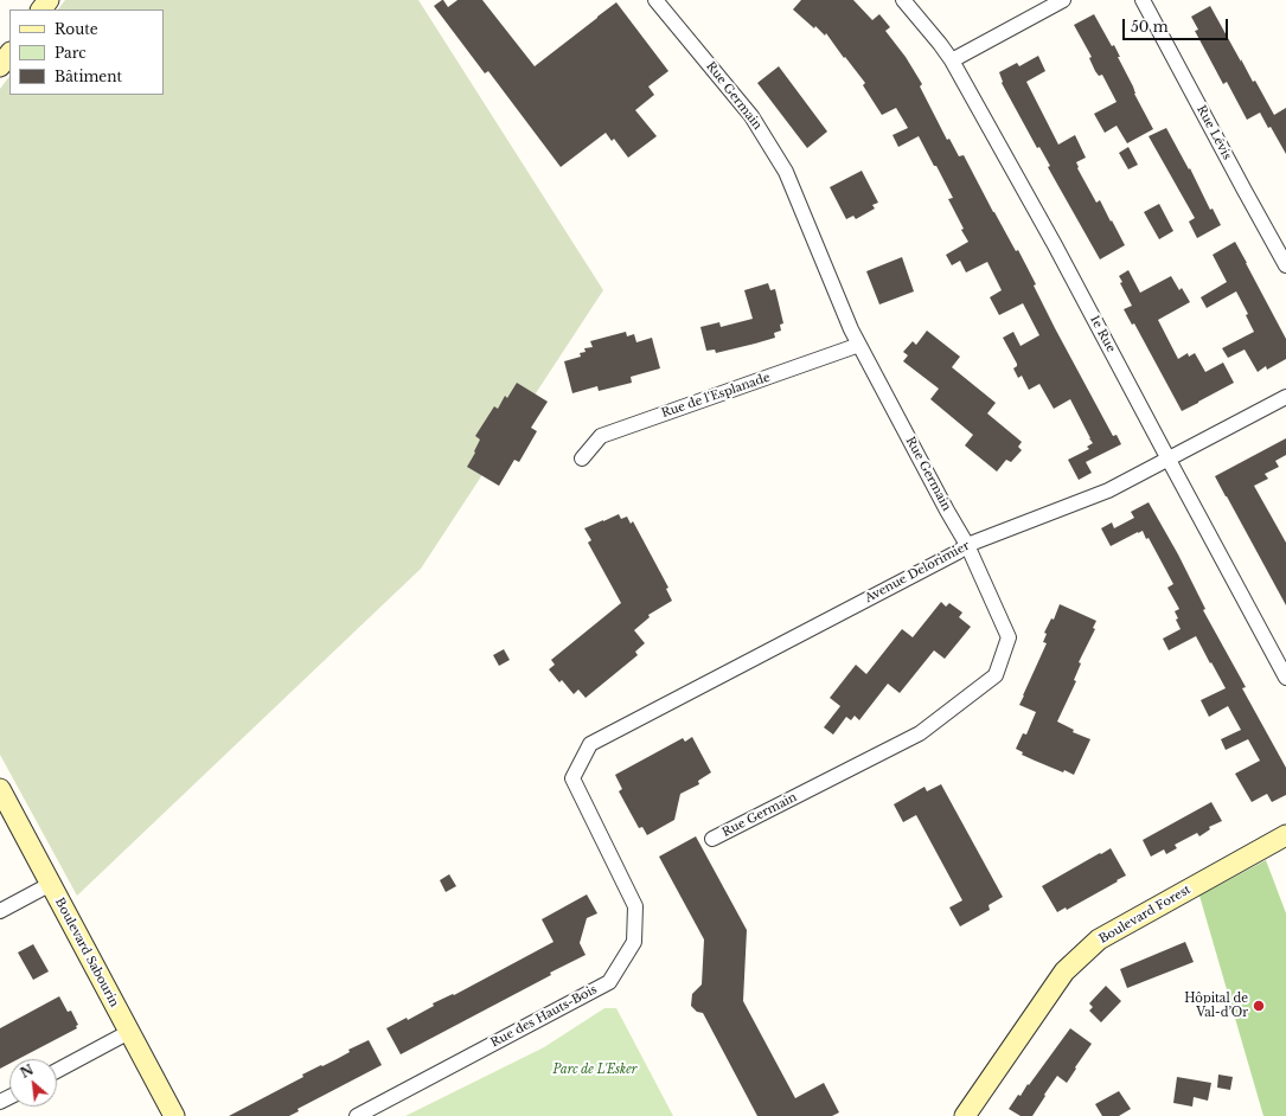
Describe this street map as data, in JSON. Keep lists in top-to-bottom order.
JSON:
{
  "streets": {
    "street": [
      "Rue Germain",
      "Rue Lévis",
      "1e Rue",
      "Rue de l'Esplanade",
      "Avenue Delorimier",
      "Boulevard Forest",
      "Boulevard Sabourin",
      "Rue des Hauts-Bois"
    ]
  },
  "crossings": [
    ["Rue Germain", "Rue de l'Esplanade"],
    ["Rue Germain", "Avenue Delorimier"],
    ["1e Rue", "Avenue Delorimier"],
    ["Avenue Delorimier", "Rue des Hauts-Bois"]
  ],
  "parks": ["Parc de L'Esker"],
  "places": ["Hôpital de Val-d’Or"],
  "legend": ["Route", "Parc", "Bâtiment"],
  "scale_bar": "50 m",
  "north": "top left"
}
